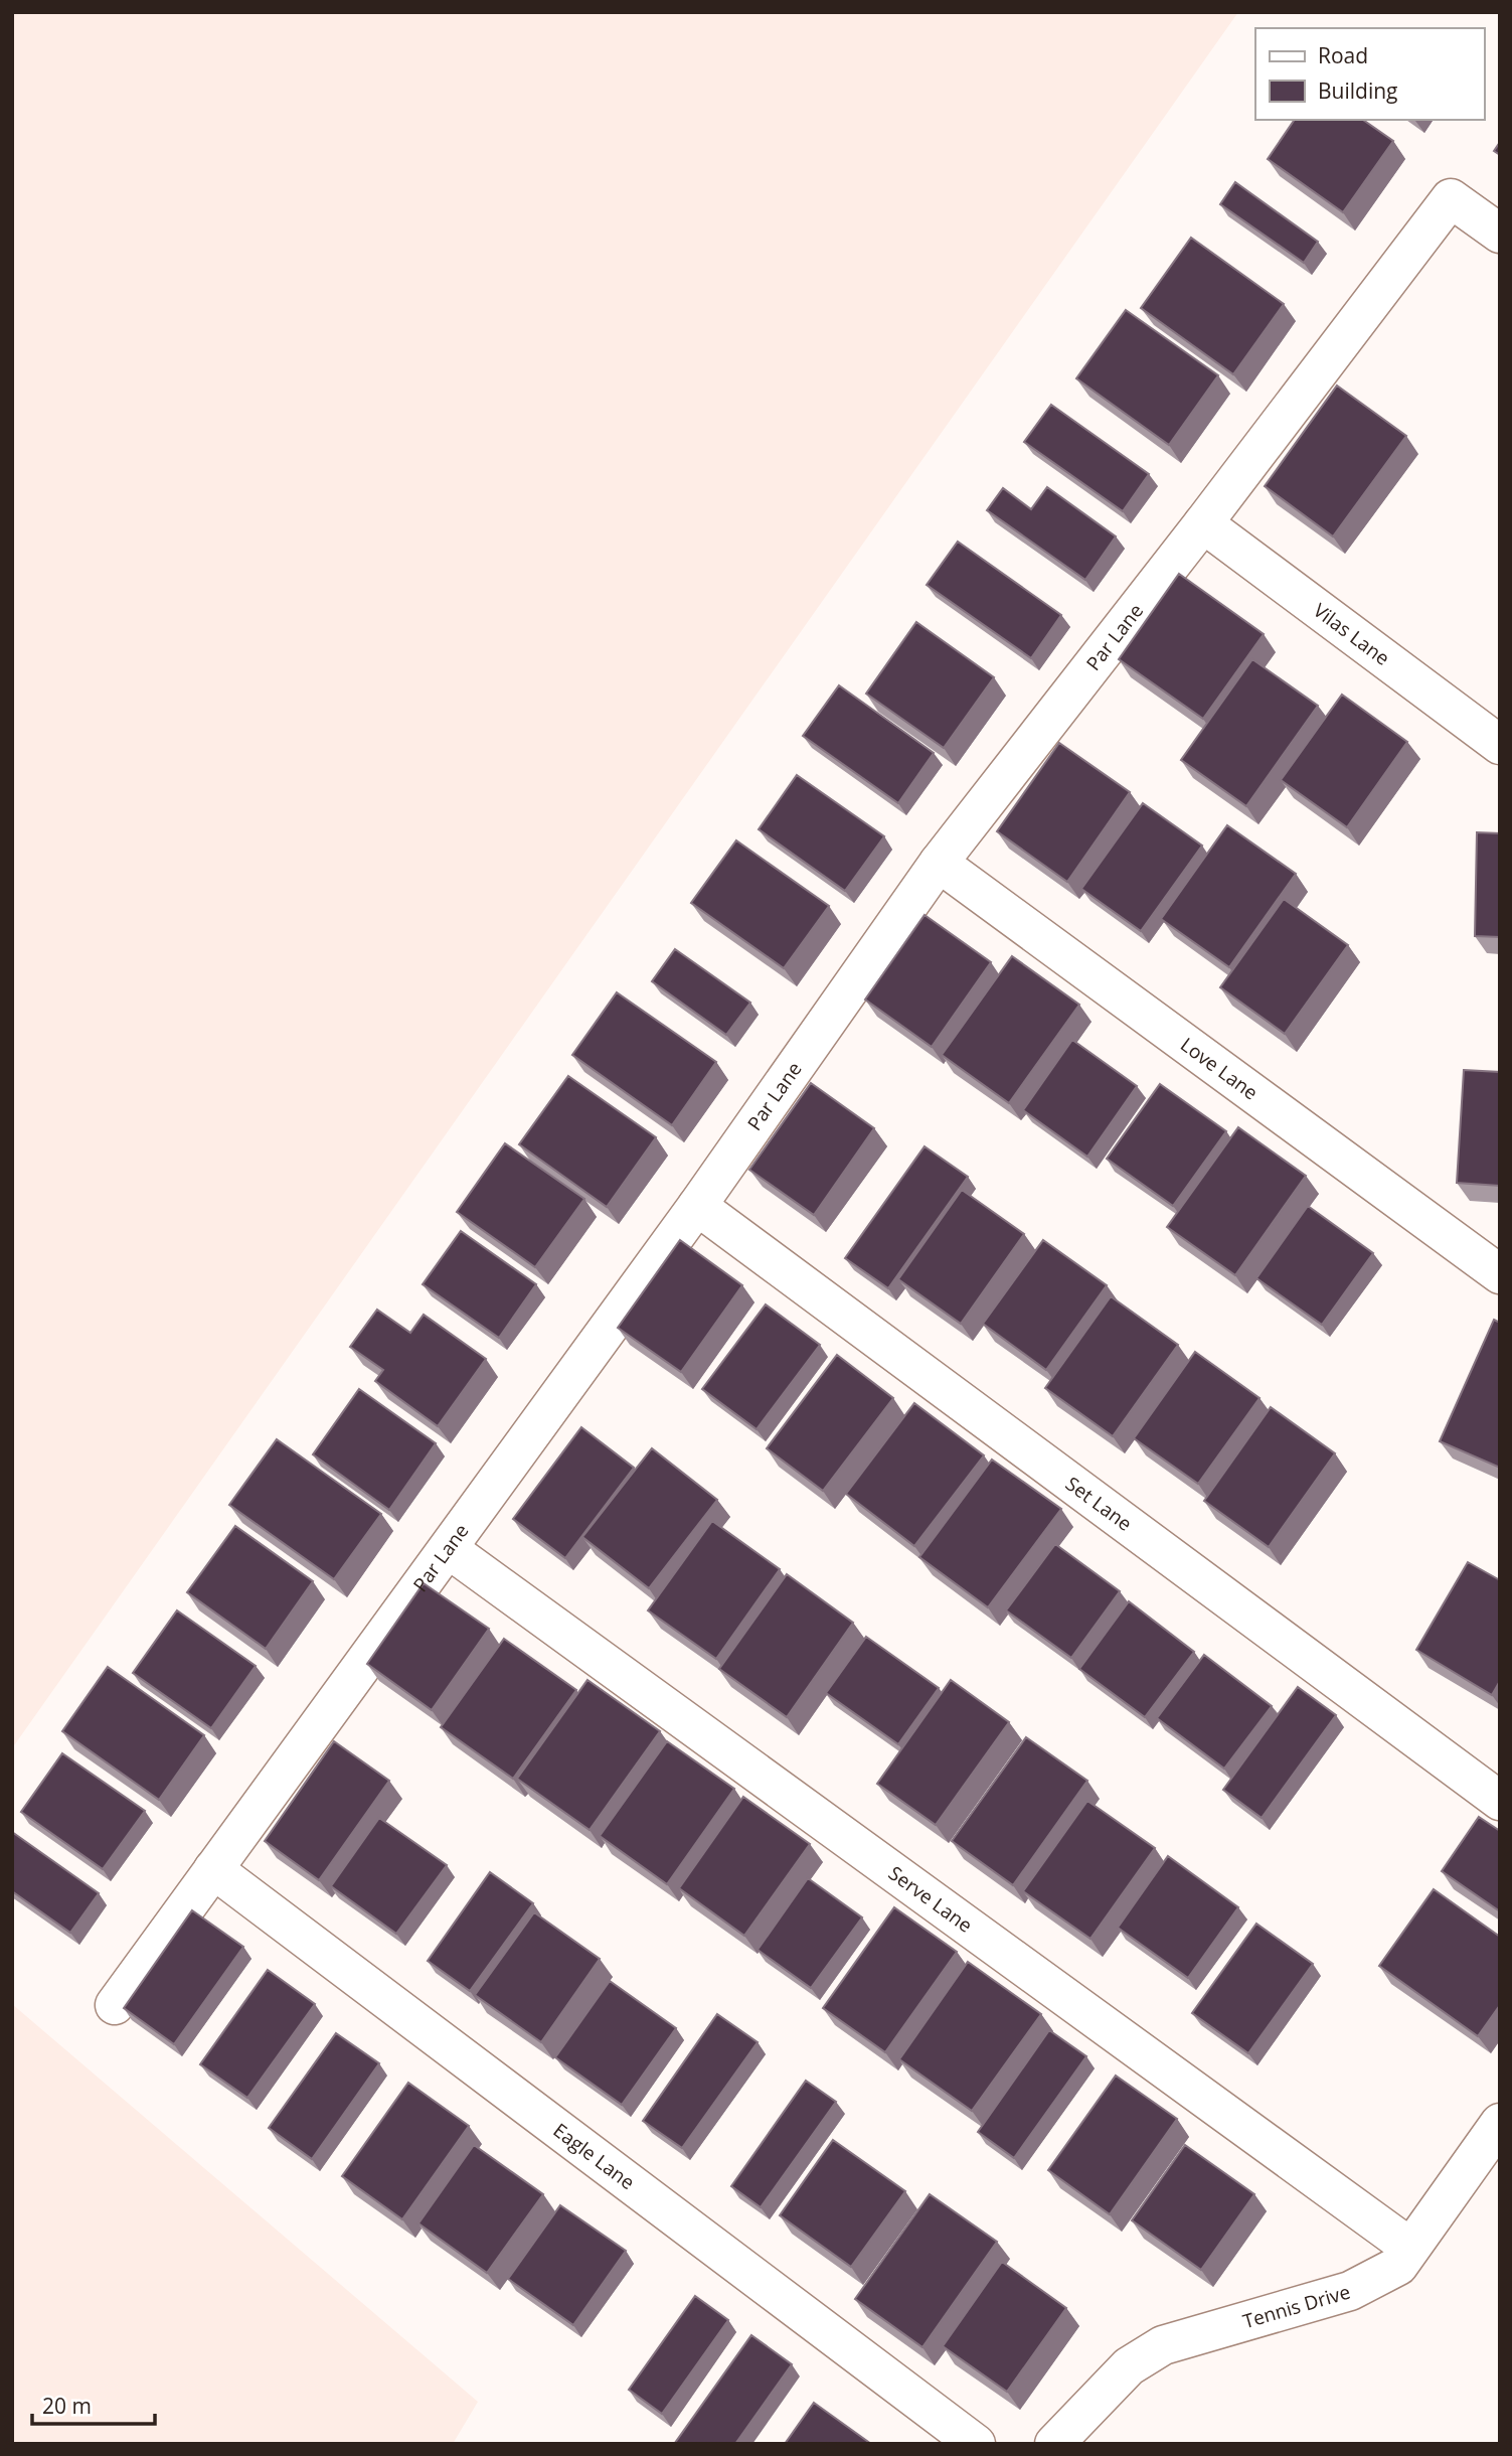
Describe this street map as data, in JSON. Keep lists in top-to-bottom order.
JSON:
{
  "streets": {
    "street": [
      "Vilas Lane",
      "Par Lane",
      "Love Lane",
      "Set Lane",
      "Serve Lane",
      "Eagle Lane",
      "Tennis Drive"
    ]
  },
  "crossings": [
    ["Vilas Lane", "Par Lane"],
    ["Par Lane", "Love Lane"],
    ["Par Lane", "Set Lane"],
    ["Par Lane", "Serve Lane"],
    ["Par Lane", "Eagle Lane"],
    ["Serve Lane", "Tennis Drive"]
  ],
  "legend": ["Road", "Building"],
  "scale_bar": "20 m"
}
